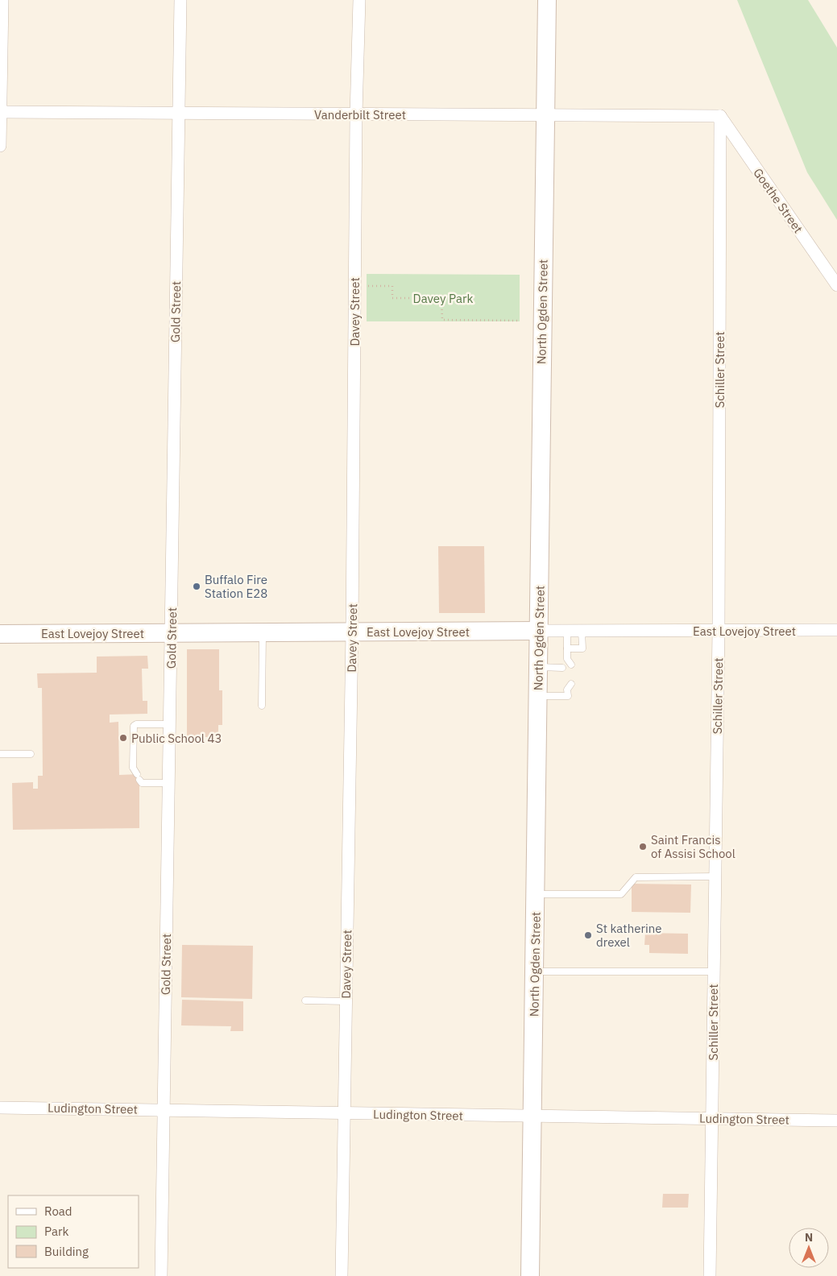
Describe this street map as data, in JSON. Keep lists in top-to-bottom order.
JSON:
{
  "streets": {
    "street": [
      "Vanderbilt Street",
      "Goethe Street",
      "Gold Street",
      "Davey Street",
      "North Ogden Street",
      "Schiller Street",
      "East Lovejoy Street",
      "Ludington Street"
    ]
  },
  "crossings": [
    ["Vanderbilt Street", "Goethe Street"],
    ["Vanderbilt Street", "Gold Street"],
    ["Vanderbilt Street", "Davey Street"],
    ["Vanderbilt Street", "North Ogden Street"],
    ["Vanderbilt Street", "Schiller Street"],
    ["Goethe Street", "Schiller Street"],
    ["Gold Street", "East Lovejoy Street"],
    ["Gold Street", "Ludington Street"],
    ["Davey Street", "East Lovejoy Street"],
    ["Davey Street", "Ludington Street"],
    ["North Ogden Street", "East Lovejoy Street"],
    ["North Ogden Street", "Ludington Street"],
    ["Schiller Street", "East Lovejoy Street"],
    ["Schiller Street", "Ludington Street"]
  ],
  "parks": ["Davey Park"],
  "places": [
    "Buffalo Fire Station E28",
    "Public School 43",
    "Saint Francis of Assisi School",
    "St katherine drexel"
  ],
  "legend": ["Road", "Park", "Building"],
  "north": "top"
}
